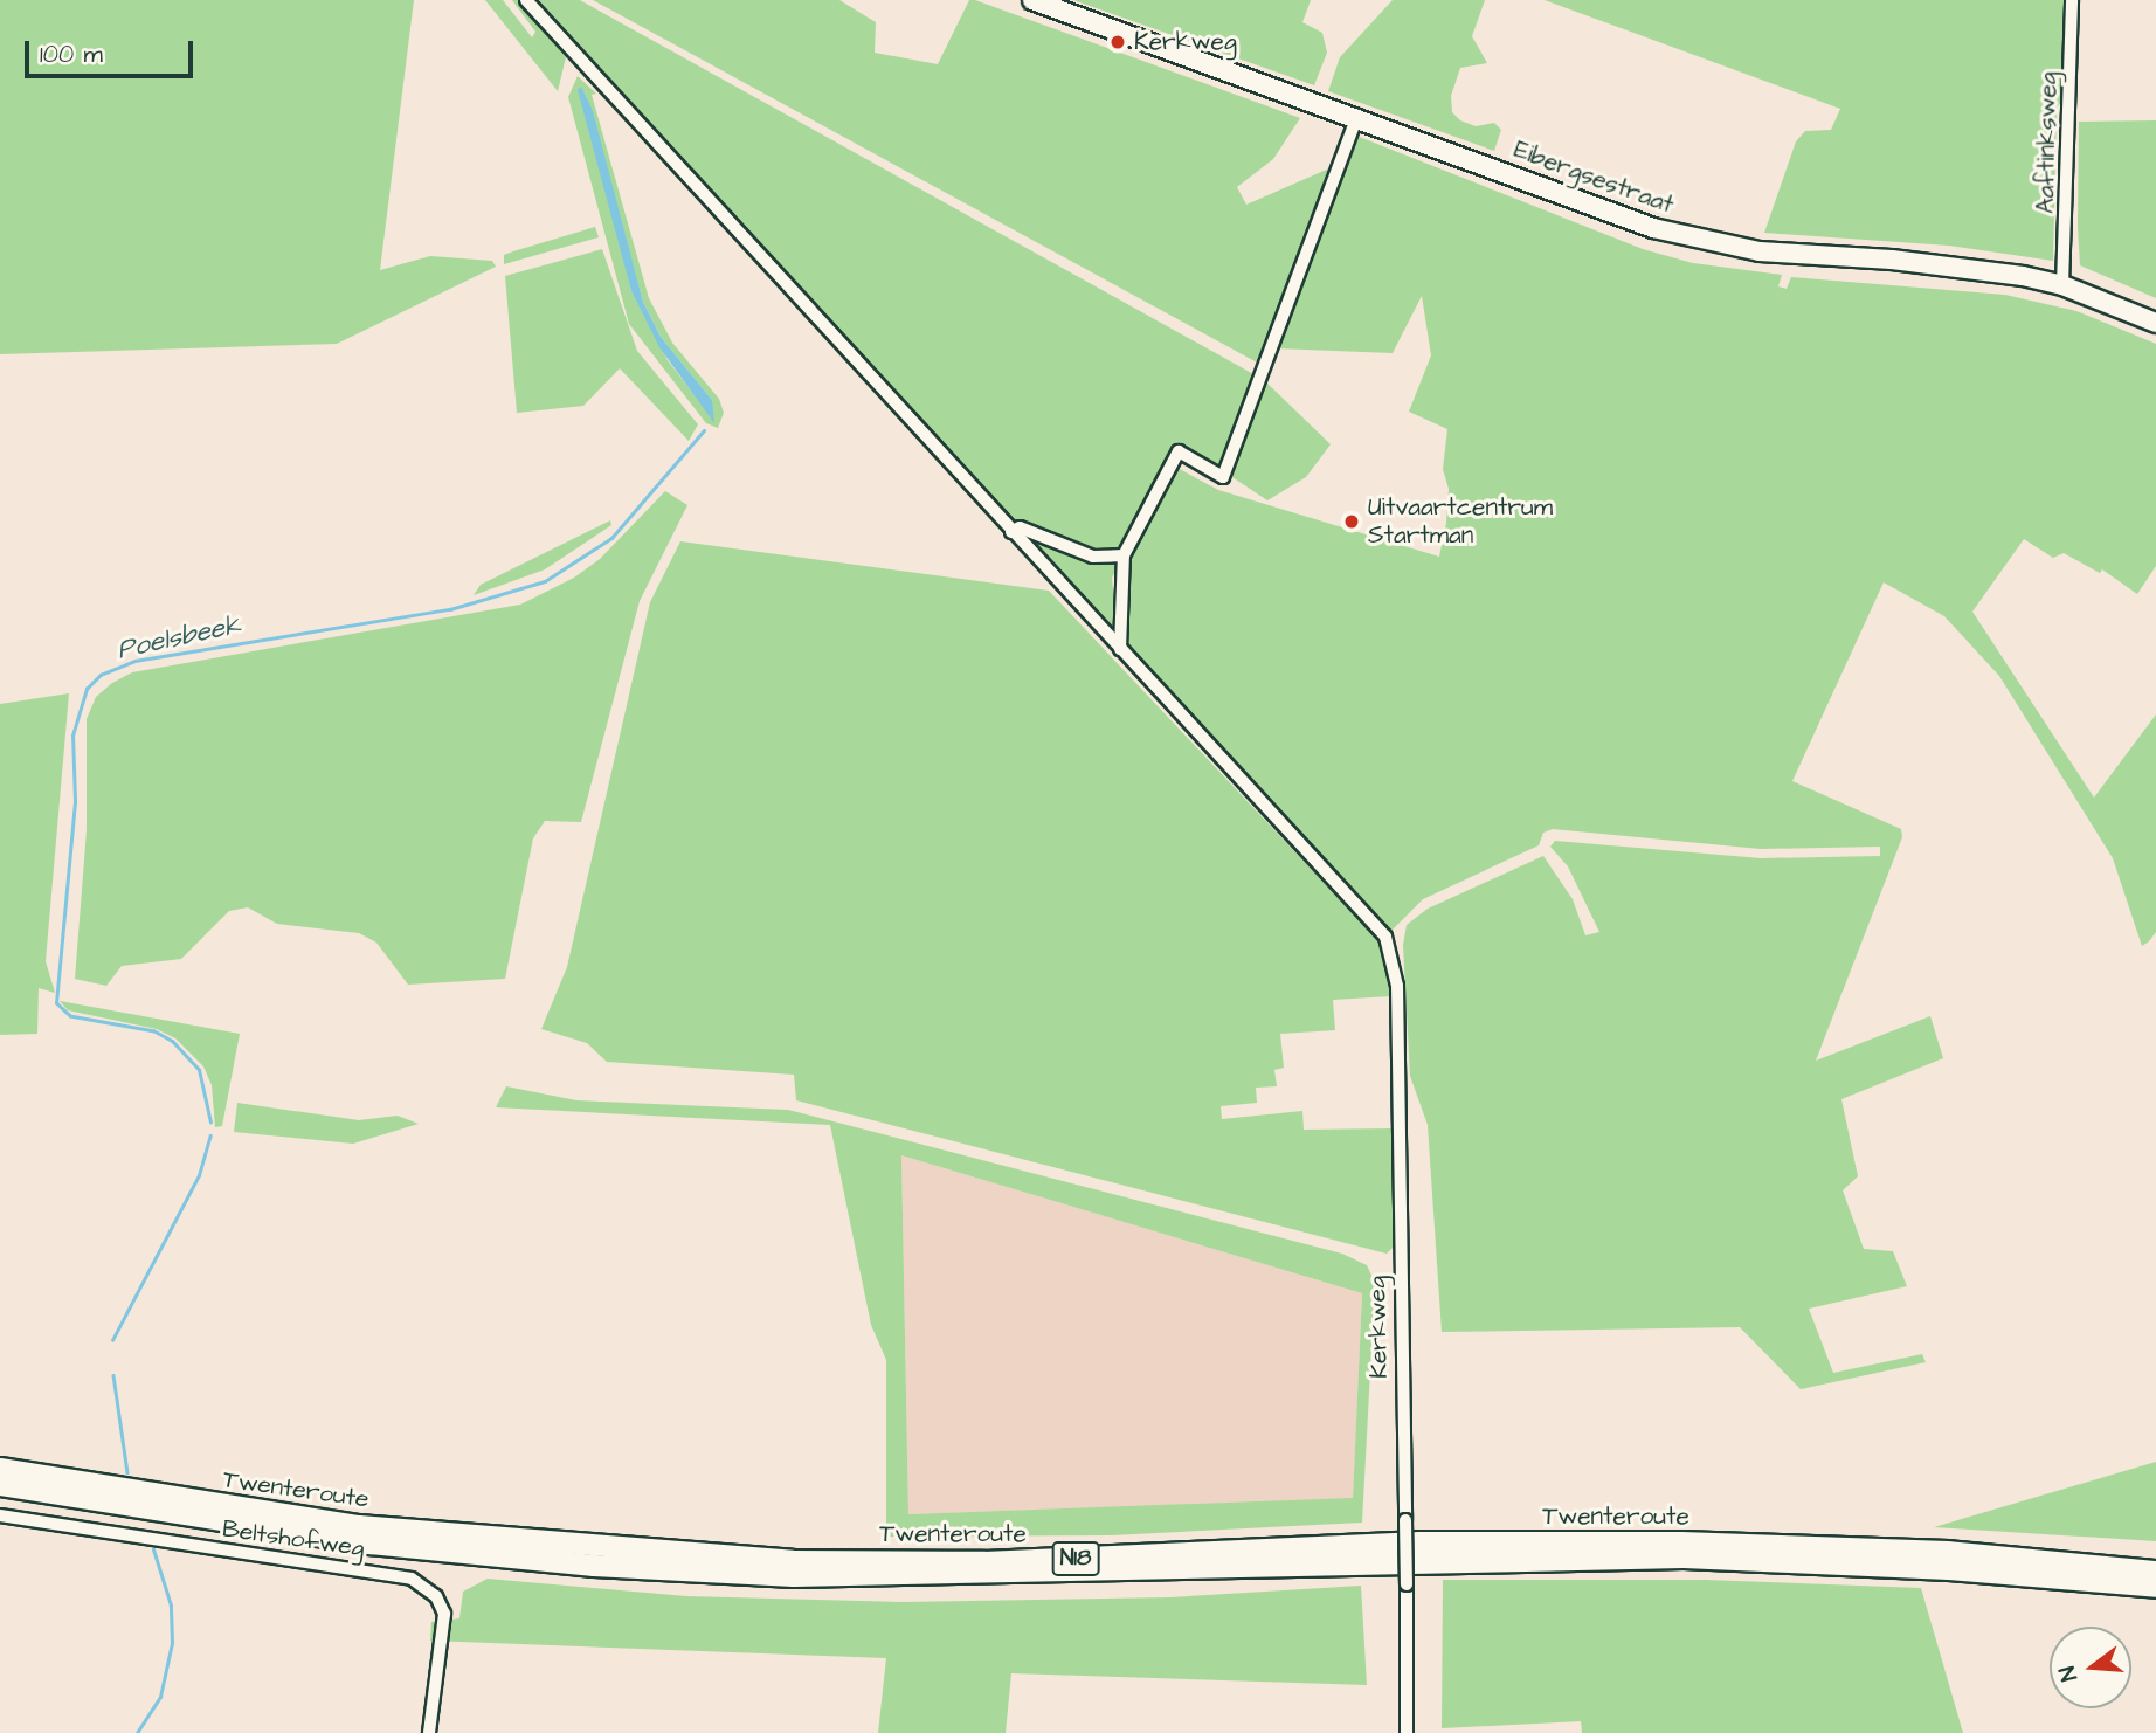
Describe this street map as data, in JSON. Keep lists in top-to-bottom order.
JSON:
{
  "streets": {
    "highway": ["Twenteroute", "N18"],
    "main road": ["Eibergsestraat"],
    "street": ["Aaftinksweg", "Kerkweg", "Beltshofweg"]
  },
  "crossings": [
    ["Aaftinksweg", "Eibergsestraat"]
  ],
  "water": ["Poelsbeek"],
  "places": ["Kerkweg", "Uitvaartcentrum Startman"],
  "scale_bar": "100 m",
  "north": "left"
}
